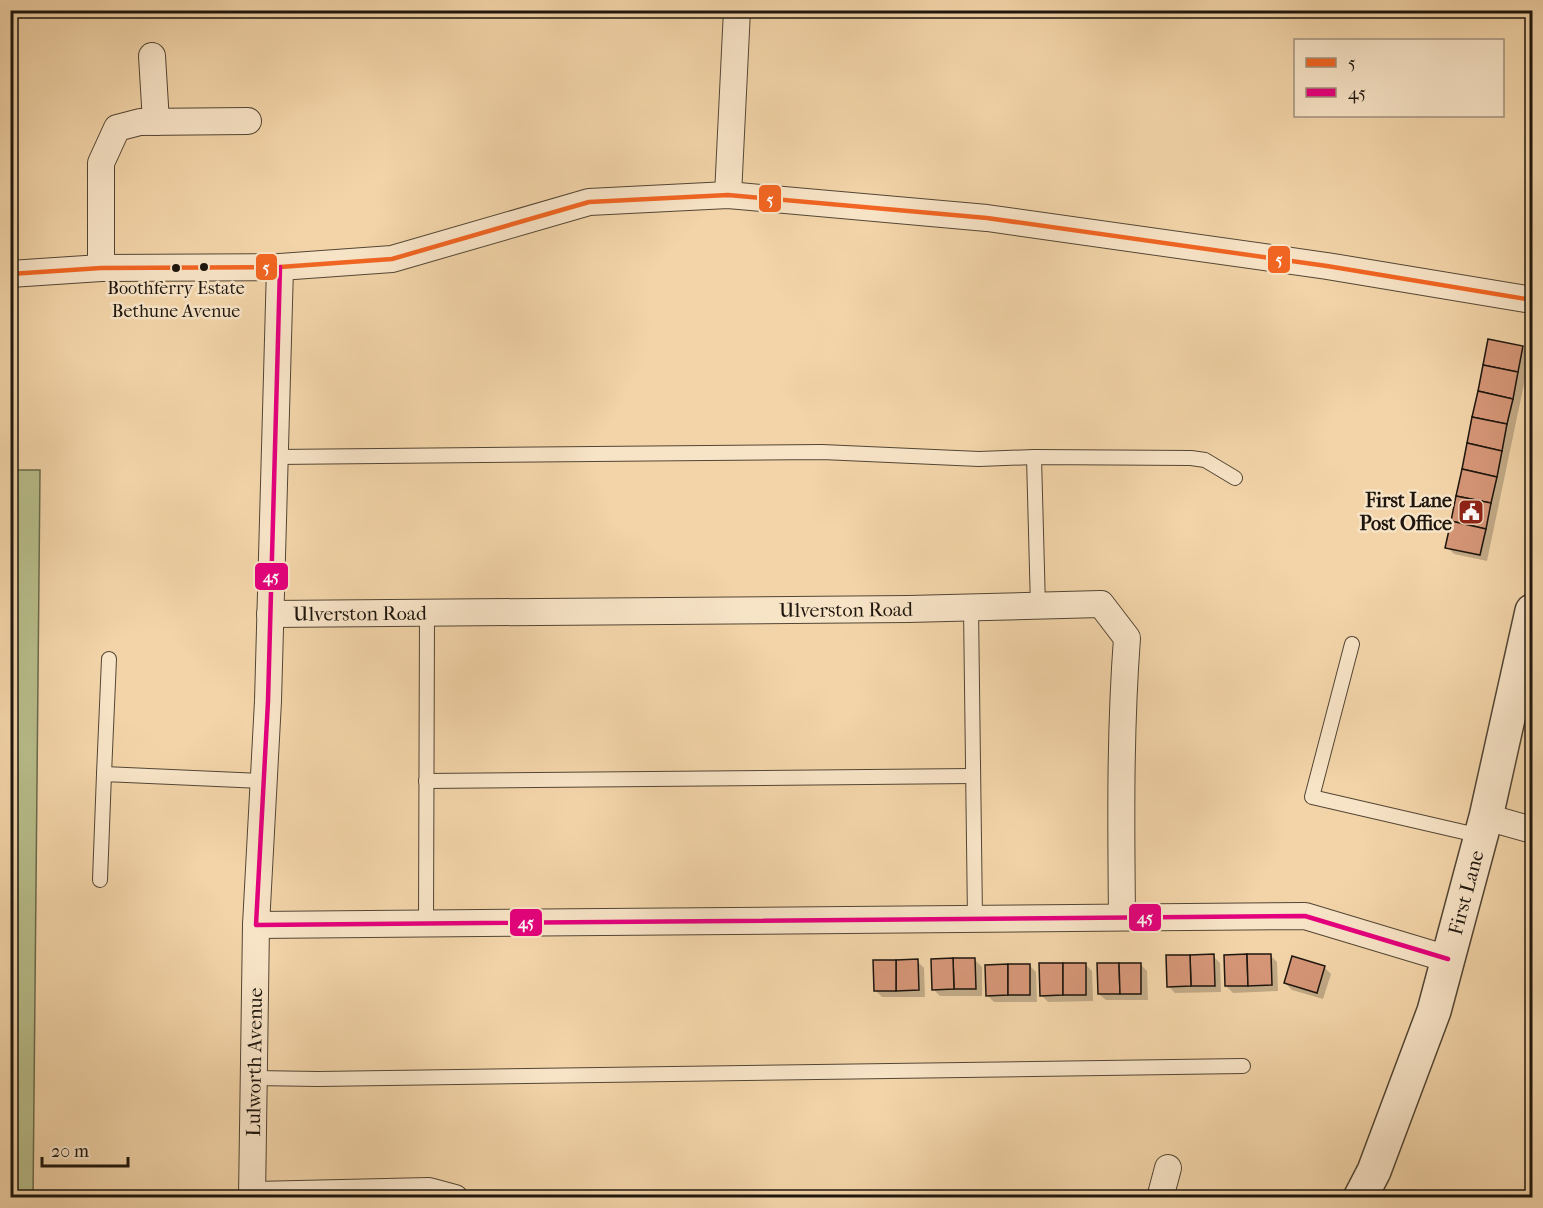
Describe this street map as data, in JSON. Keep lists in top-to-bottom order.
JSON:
{
  "streets": {
    "street": ["Ulverston Road", "First Lane", "Lulworth Avenue"]
  },
  "crossings": [
    ["Ulverston Road", "Lulworth Avenue"]
  ],
  "places": {
    "other": ["Boothferry Estate Bethune Avenue"],
    "public building": ["First Lane Post Office"]
  },
  "lines": ["transit line 5", "transit line 45"],
  "legend": ["5", "45"],
  "scale_bar": "20 m"
}
